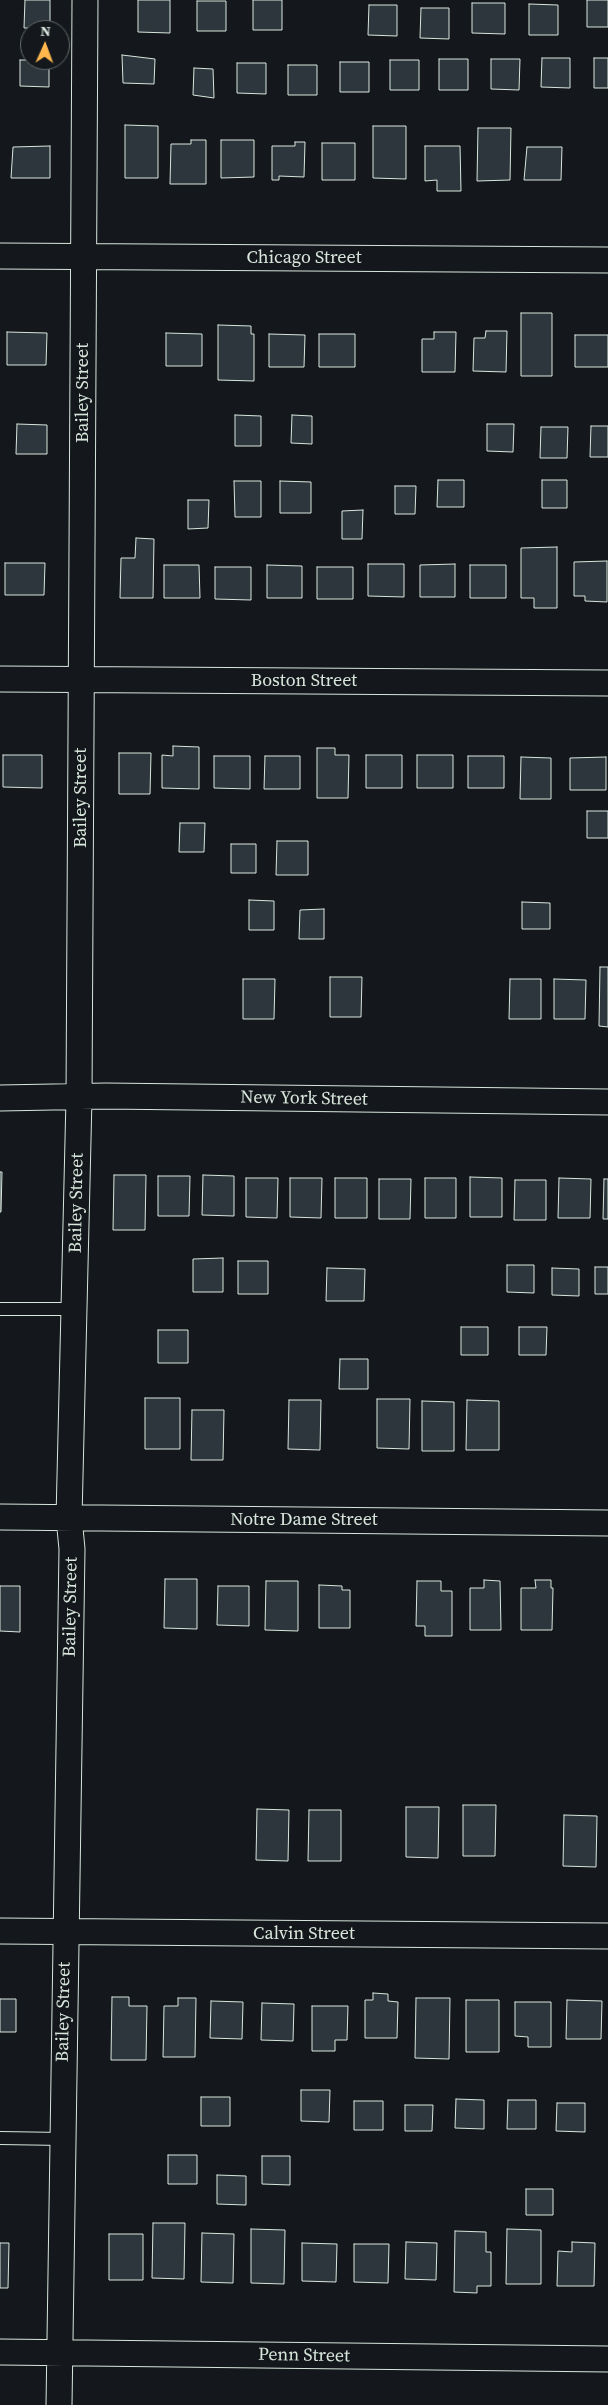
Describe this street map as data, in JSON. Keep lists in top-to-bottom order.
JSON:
{
  "streets": {
    "street": [
      "Chicago Street",
      "Bailey Street",
      "Boston Street",
      "New York Street",
      "Notre Dame Street",
      "Calvin Street",
      "Penn Street"
    ]
  },
  "crossings": [
    ["Chicago Street", "Bailey Street"],
    ["Bailey Street", "Boston Street"],
    ["Bailey Street", "New York Street"],
    ["Bailey Street", "Notre Dame Street"],
    ["Bailey Street", "Calvin Street"],
    ["Bailey Street", "Penn Street"]
  ],
  "north": "top"
}
